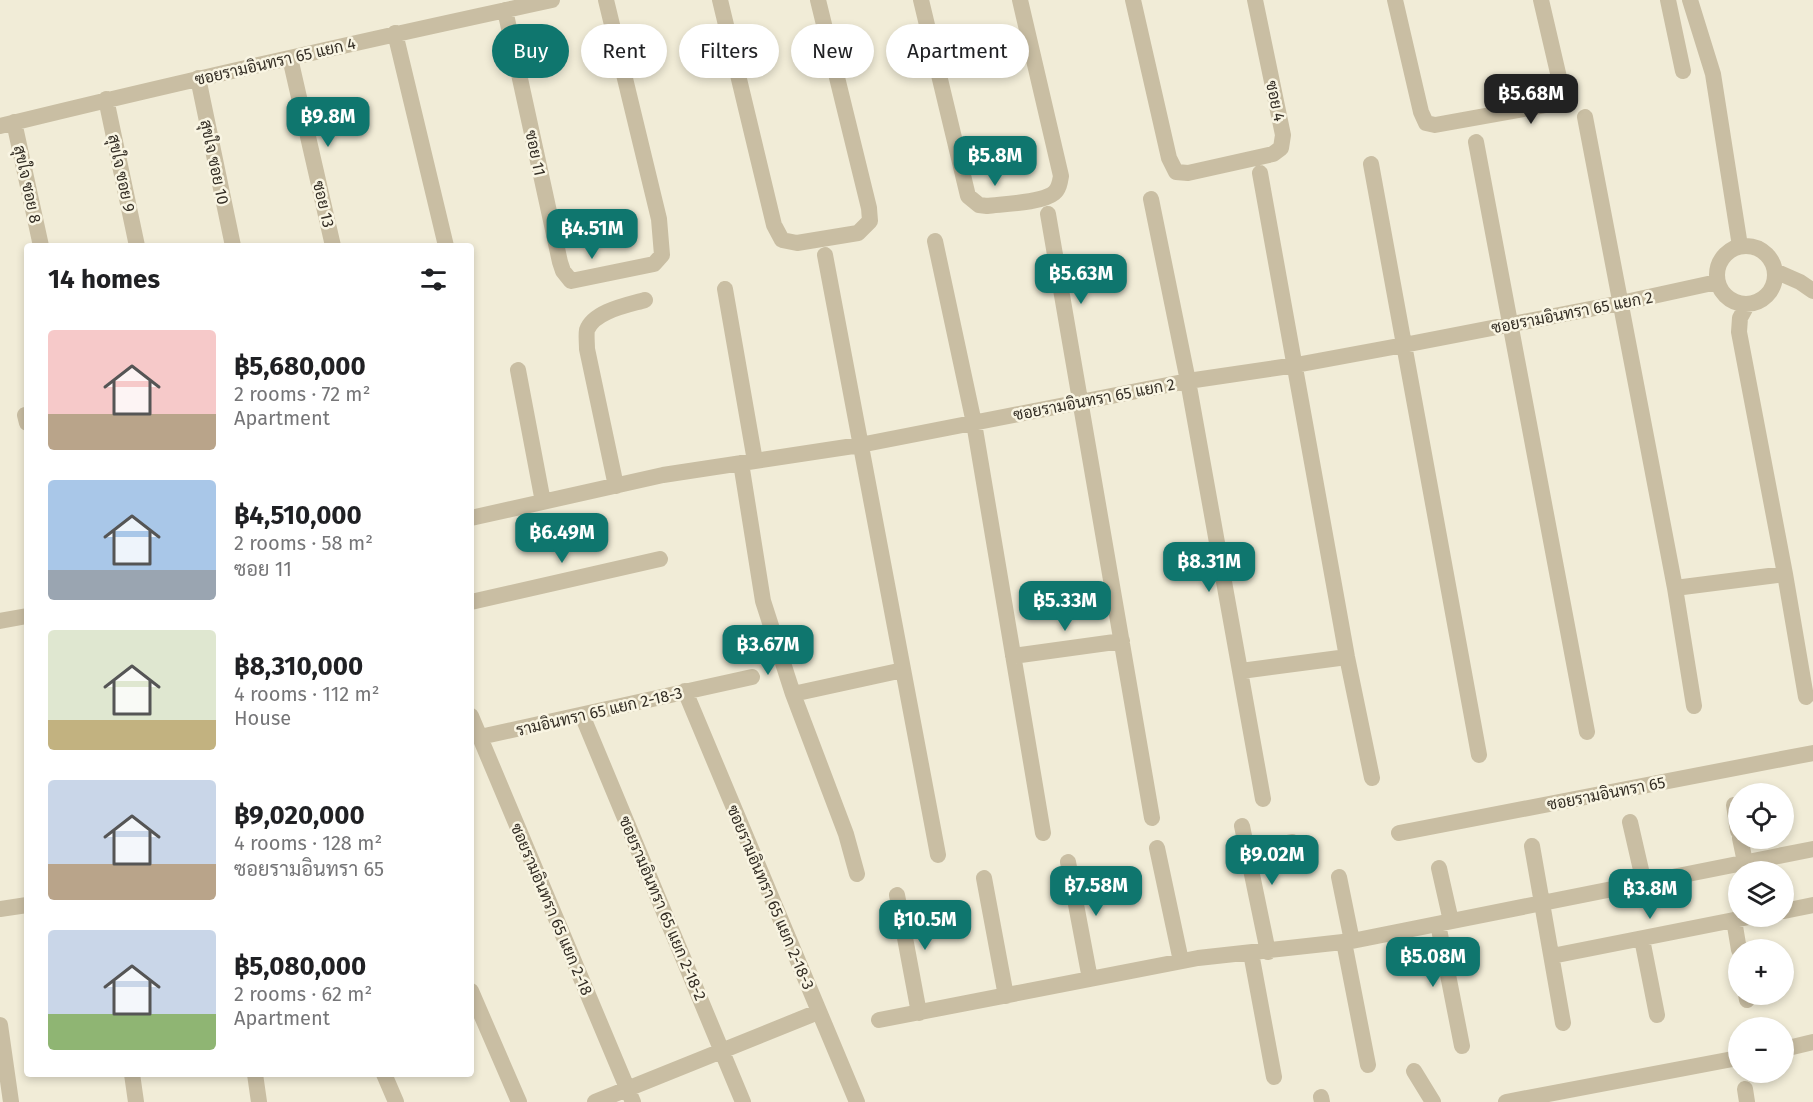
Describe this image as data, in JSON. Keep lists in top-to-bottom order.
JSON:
{
  "streets": {
    "street": [
      "ซอยรามอินทรา 65 แยก 4",
      "ซอย 4",
      "ซอย 11",
      "สุขใจ ซอย 10",
      "สุขใจ ซอย 9",
      "สุขใจ ซอย 8",
      "ซอย 13",
      "ซอยรามอินทรา 65 แยก 2",
      "รามอินทรา 65 แยก 2-18-3",
      "ซอยรามอินทรา 65",
      "ซอยรามอินทรา 65 แยก 2-18-3",
      "ซอยรามอินทรา 65 แยก 2-18-2",
      "ซอยรามอินทรา 65 แยก 2-18"
    ]
  },
  "crossings": [
    ["ซอยรามอินทรา 65 แยก 4", "ซอย 11"],
    ["ซอยรามอินทรา 65 แยก 4", "สุขใจ ซอย 10"],
    ["ซอยรามอินทรา 65 แยก 4", "สุขใจ ซอย 9"],
    ["ซอยรามอินทรา 65 แยก 4", "สุขใจ ซอย 8"],
    ["ซอยรามอินทรา 65 แยก 4", "ซอย 13"],
    ["รามอินทรา 65 แยก 2-18-3", "ซอยรามอินทรา 65 แยก 2-18-3"],
    ["รามอินทรา 65 แยก 2-18-3", "ซอยรามอินทรา 65 แยก 2-18-2"],
    ["รามอินทรา 65 แยก 2-18-3", "ซอยรามอินทรา 65 แยก 2-18"]
  ],
  "page": {
    "chip": [
      "Buy",
      "Rent",
      "Filters",
      "New",
      "Apartment"
    ],
    "price": [
      "฿5.68M",
      "฿9.8M",
      "฿5.8M",
      "฿4.51M",
      "฿5.63M",
      "฿6.49M",
      "฿8.31M",
      "฿5.33M",
      "฿3.67M",
      "฿9.02M",
      "฿7.58M",
      "฿3.8M",
      "฿10.5M",
      "฿5.08M"
    ],
    "heading": "14 homes",
    "list": [
      {
        "name": "฿5,680,000",
        "note": "2 rooms · 72 m² · Apartment"
      },
      {
        "name": "฿4,510,000",
        "note": "2 rooms · 58 m² · ซอย 11"
      },
      {
        "name": "฿8,310,000",
        "note": "4 rooms · 112 m² · House"
      },
      {
        "name": "฿9,020,000",
        "note": "4 rooms · 128 m² · ซอยรามอินทรา 65"
      },
      {
        "name": "฿5,080,000",
        "note": "2 rooms · 62 m² · Apartment"
      }
    ],
    "map_buttons": ["+", "−"]
  }
}
